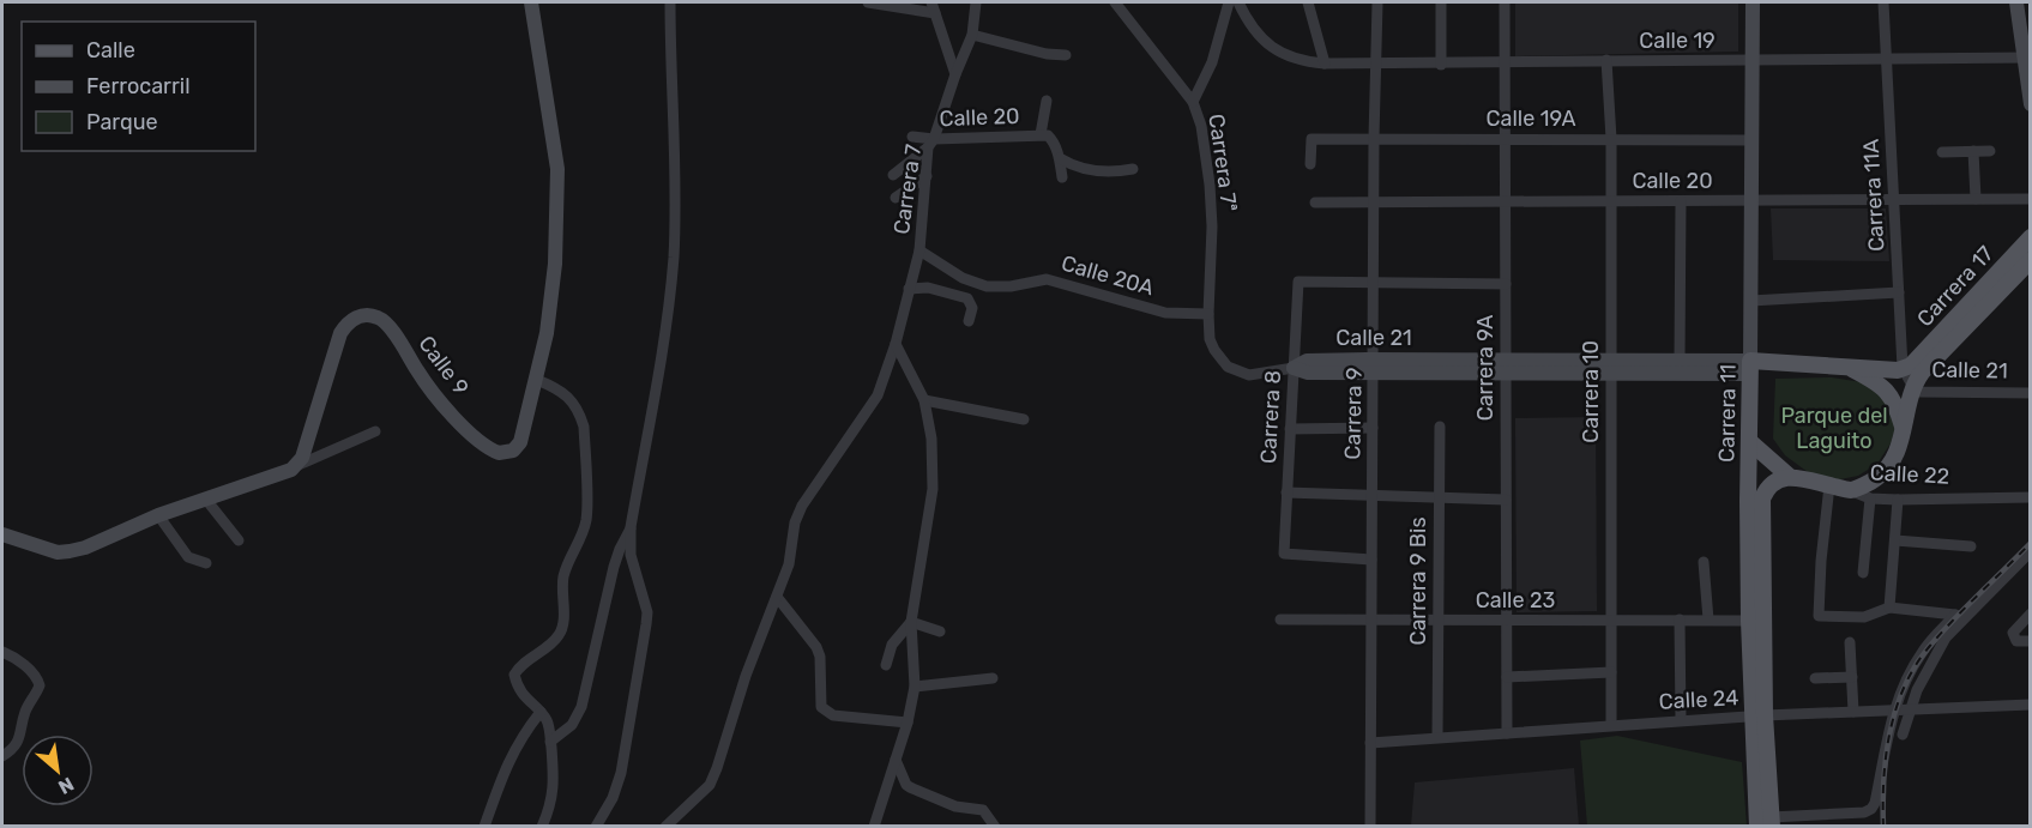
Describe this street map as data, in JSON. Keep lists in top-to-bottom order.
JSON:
{
  "streets": {
    "main road": [
      "Carrera 17",
      "Calle 21",
      "Carrera 11",
      "Calle 22"
    ],
    "street": [
      "Calle 19",
      "Calle 20",
      "Calle 19A",
      "Carrera 7ª",
      "Carrera 7",
      "Carrera 11A",
      "Calle 20A",
      "Calle 9",
      "Carrera 9A",
      "Carrera 10",
      "Carrera 9",
      "Carrera 8",
      "Carrera 9 Bis",
      "Calle 23",
      "Calle 24"
    ]
  },
  "crossings": [
    ["Calle 19", "Carrera 11A"],
    ["Calle 19", "Carrera 9A"],
    ["Calle 19", "Carrera 10"],
    ["Calle 19", "Carrera 9"],
    ["Calle 19", "Carrera 11"],
    ["Calle 20", "Carrera 7"],
    ["Calle 20", "Carrera 11A"],
    ["Calle 20", "Carrera 9A"],
    ["Calle 20", "Carrera 10"],
    ["Calle 20", "Carrera 9"],
    ["Calle 20", "Carrera 11"],
    ["Calle 19A", "Carrera 9A"],
    ["Calle 19A", "Carrera 10"],
    ["Calle 19A", "Carrera 9"],
    ["Calle 19A", "Carrera 11"],
    ["Carrera 7ª", "Calle 20A"],
    ["Carrera 7ª", "Calle 21"],
    ["Carrera 7ª", "Carrera 8"],
    ["Carrera 7", "Calle 20A"],
    ["Carrera 11A", "Carrera 17"],
    ["Carrera 11A", "Calle 21"],
    ["Carrera 17", "Calle 21"],
    ["Calle 21", "Carrera 9A"],
    ["Calle 21", "Carrera 10"],
    ["Calle 21", "Carrera 9"],
    ["Calle 21", "Carrera 11"],
    ["Calle 21", "Carrera 8"],
    ["Calle 21", "Calle 22"],
    ["Carrera 9A", "Calle 23"],
    ["Carrera 9A", "Calle 24"],
    ["Carrera 10", "Calle 23"],
    ["Carrera 10", "Calle 24"],
    ["Carrera 9", "Carrera 8"],
    ["Carrera 9", "Calle 23"],
    ["Carrera 9", "Calle 24"],
    ["Carrera 11", "Calle 22"],
    ["Carrera 11", "Calle 23"],
    ["Carrera 11", "Calle 24"],
    ["Carrera 9 Bis", "Calle 23"],
    ["Carrera 9 Bis", "Calle 24"]
  ],
  "parks": ["Parque del Laguito"],
  "legend": ["Calle", "Ferrocarril", "Parque"],
  "north": "bottom right"
}
